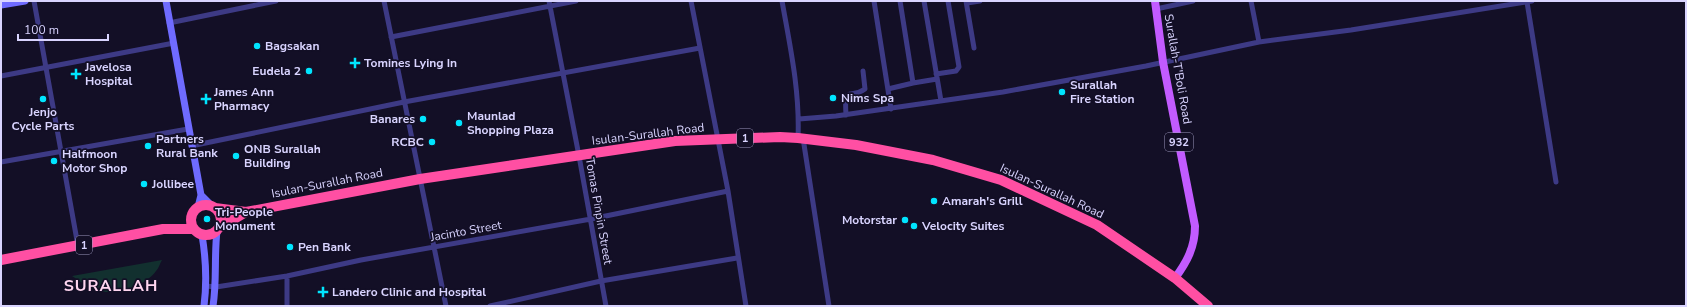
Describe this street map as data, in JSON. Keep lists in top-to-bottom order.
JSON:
{
  "streets": {
    "highway": ["Isulan-Surallah Road", "1"],
    "main road": ["Surallah-T'Boli Road", "932"],
    "street": ["Tomas Pinpin Street", "Jacinto Street"]
  },
  "crossings": [
    ["Surallah-T'Boli Road", "Isulan-Surallah Road"],
    ["Isulan-Surallah Road", "1"],
    ["Isulan-Surallah Road", "Tomas Pinpin Street"],
    ["Tomas Pinpin Street", "Jacinto Street"]
  ],
  "districts": ["SURALLAH"],
  "places": {
    "other": [
      "Bagsakan",
      "Eudela 2",
      "Surallah Fire Station",
      "Nims Spa",
      "Jenjo Cycle Parts",
      "Banares",
      "Maunlad Shopping Plaza",
      "RCBC",
      "Partners Rural Bank",
      "ONB Surallah Building",
      "Halfmoon Motor Shop",
      "Jollibee",
      "Amarah's Grill",
      "Tri-People Monument",
      "Motorstar",
      "Velocity Suites",
      "Pen Bank"
    ],
    "health": [
      "Tomines Lying In",
      "Javelosa Hospital",
      "James Ann Pharmacy",
      "Landero Clinic and Hospital"
    ]
  },
  "scale_bar": "100 m"
}
